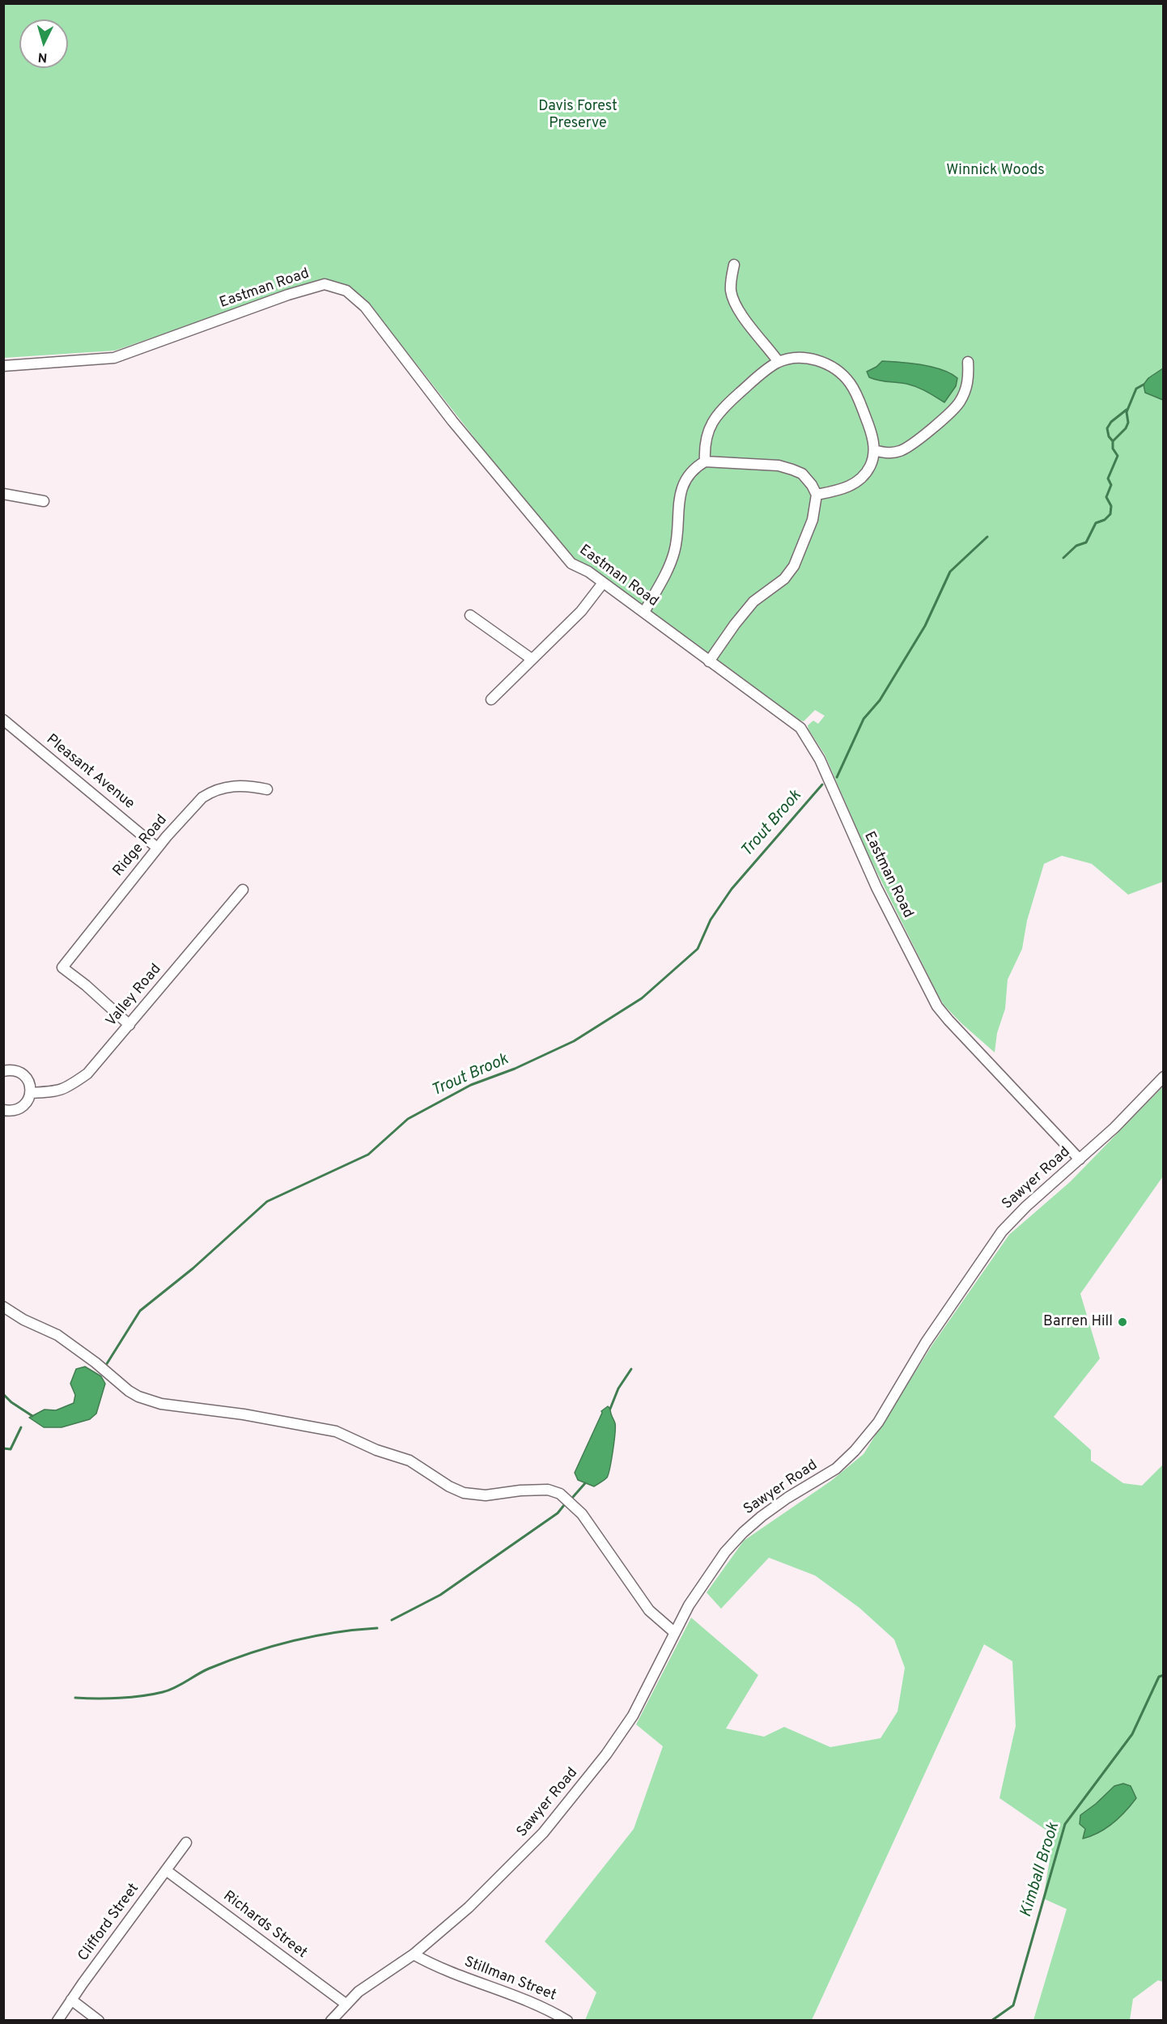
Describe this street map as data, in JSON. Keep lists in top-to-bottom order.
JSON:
{
  "streets": {
    "street": [
      "Eastman Road",
      "Pleasant Avenue",
      "Ridge Road",
      "Valley Road",
      "Sawyer Road",
      "Clifford Street",
      "Richards Street",
      "Stillman Street"
    ]
  },
  "crossings": [
    ["Eastman Road", "Sawyer Road"],
    ["Pleasant Avenue", "Ridge Road"],
    ["Ridge Road", "Valley Road"],
    ["Sawyer Road", "Richards Street"],
    ["Sawyer Road", "Stillman Street"],
    ["Clifford Street", "Richards Street"]
  ],
  "water": ["Trout Brook", "Kimball Brook"],
  "parks": ["Davis Forest Preserve", "Winnick Woods"],
  "places": ["Barren Hill"],
  "north": "bottom"
}
